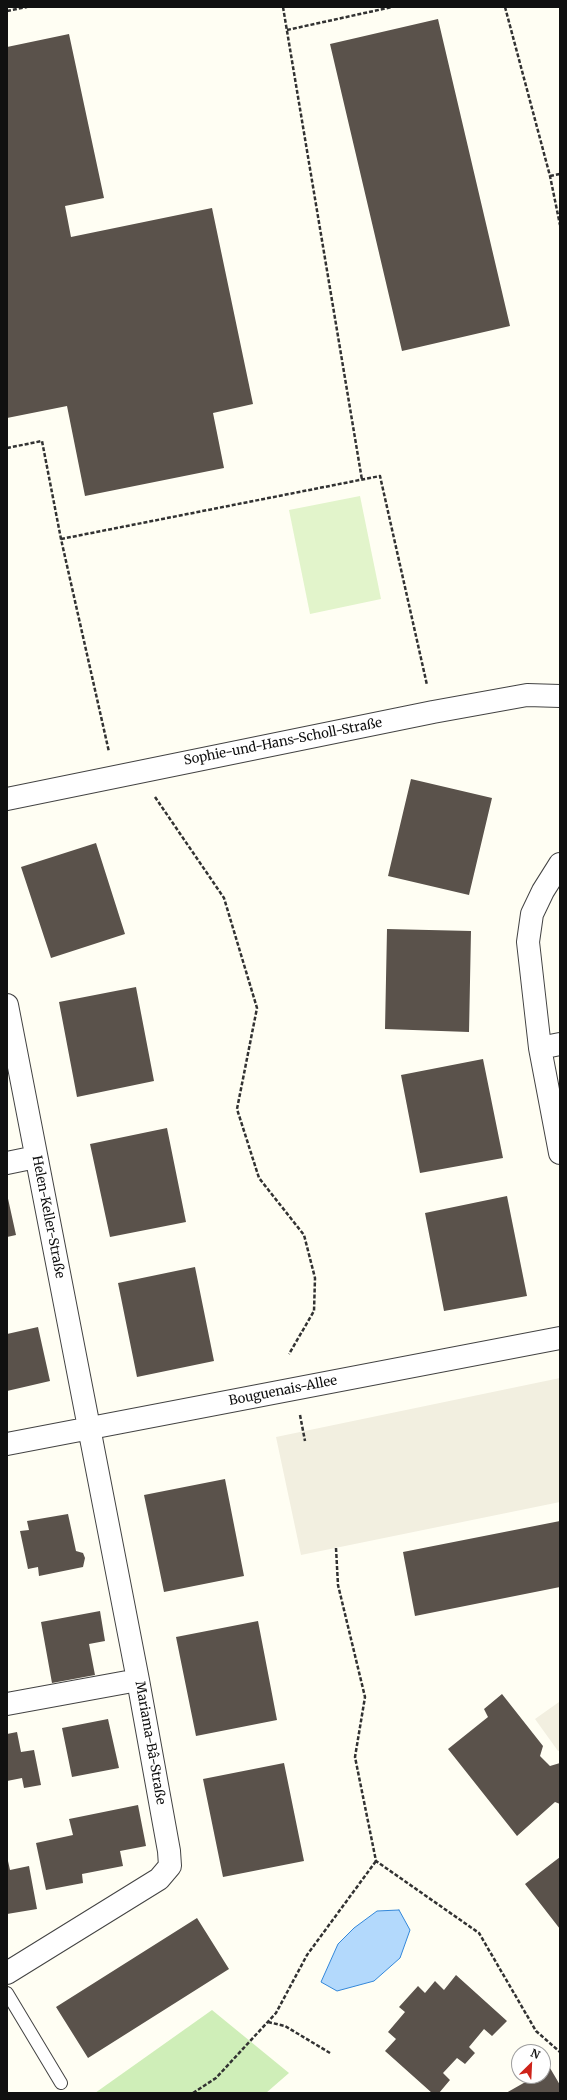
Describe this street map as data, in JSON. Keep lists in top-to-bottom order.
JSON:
{
  "streets": {
    "street": [
      "Sophie-und-Hans-Scholl-Straße",
      "Helen-Keller-Straße",
      "Bouguenais-Allee",
      "Mariama-Bâ-Straße"
    ]
  },
  "crossings": [
    ["Helen-Keller-Straße", "Bouguenais-Allee"],
    ["Helen-Keller-Straße", "Mariama-Bâ-Straße"],
    ["Bouguenais-Allee", "Mariama-Bâ-Straße"]
  ],
  "north": "top right"
}
